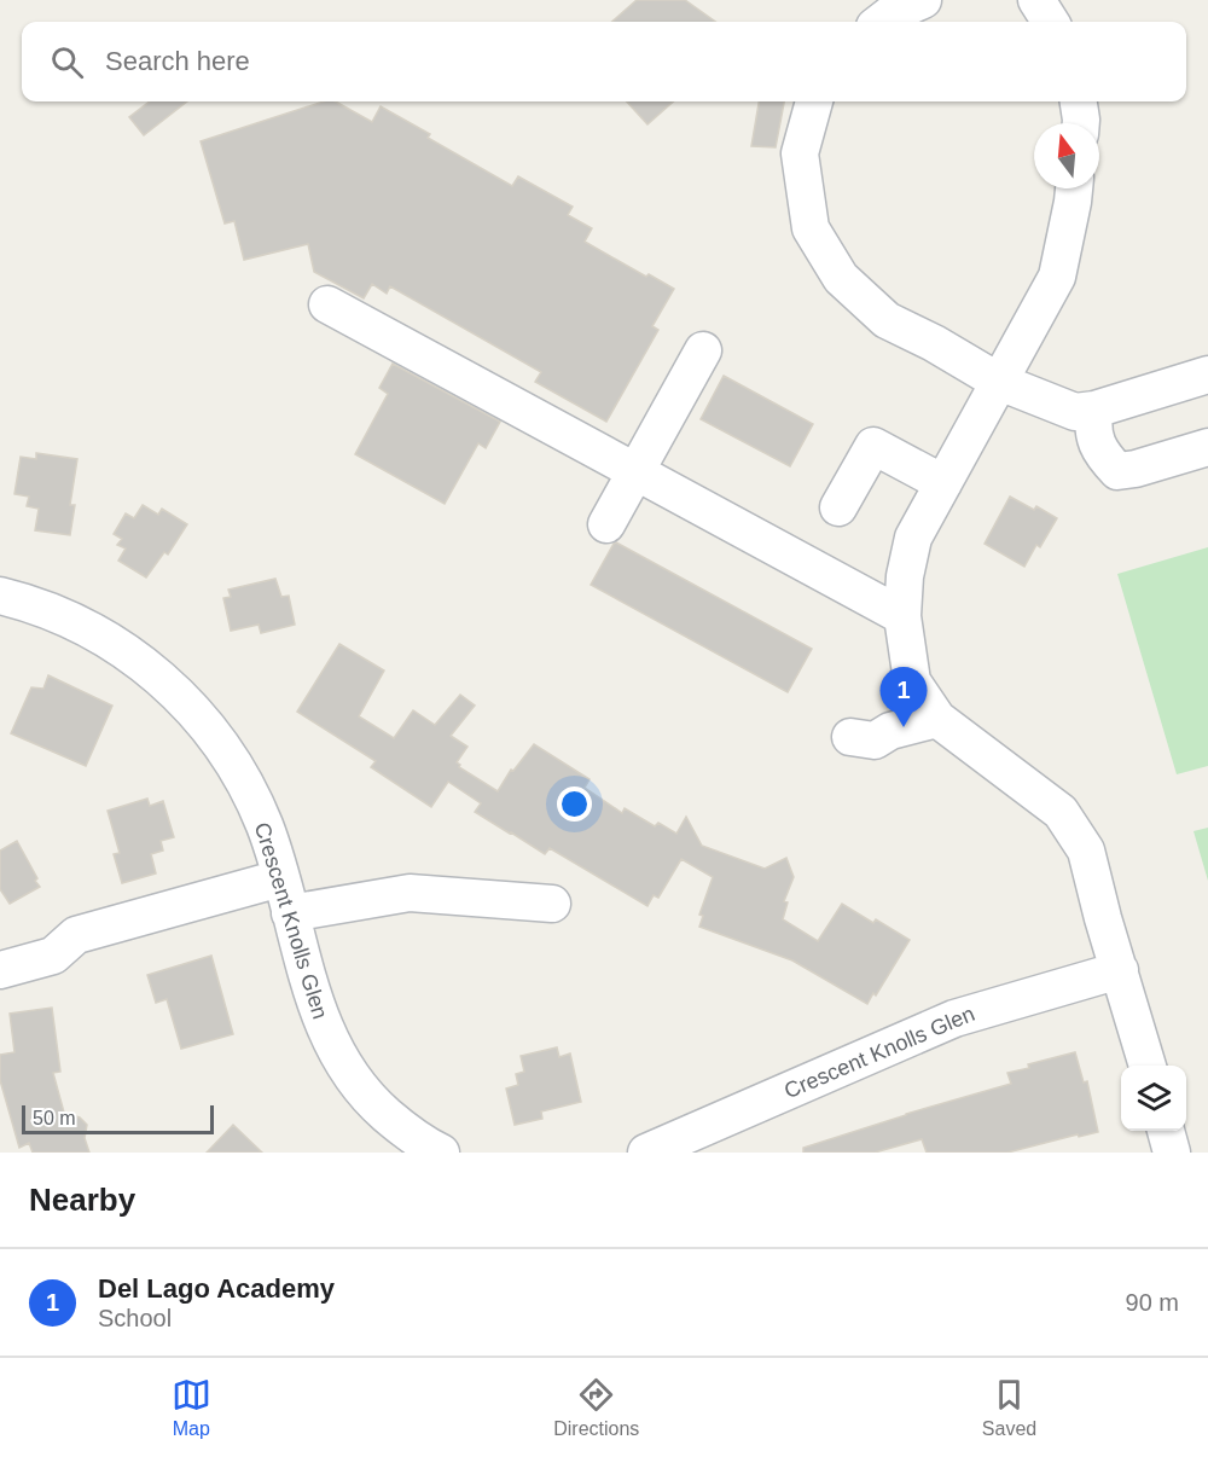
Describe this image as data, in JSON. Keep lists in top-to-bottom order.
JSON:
{
  "streets": {
    "street": ["Crescent Knolls Glen"]
  },
  "scale_bar": "50 m",
  "north": "top",
  "page": {
    "search": "Search here",
    "pins": "1",
    "scale": "50 m",
    "heading": "Nearby",
    "list": [
      {
        "mark": "1",
        "name": "Del Lago Academy",
        "note": "School",
        "value": "90 m"
      }
    ],
    "nav": ["Map", "Directions", "Saved"]
  }
}
